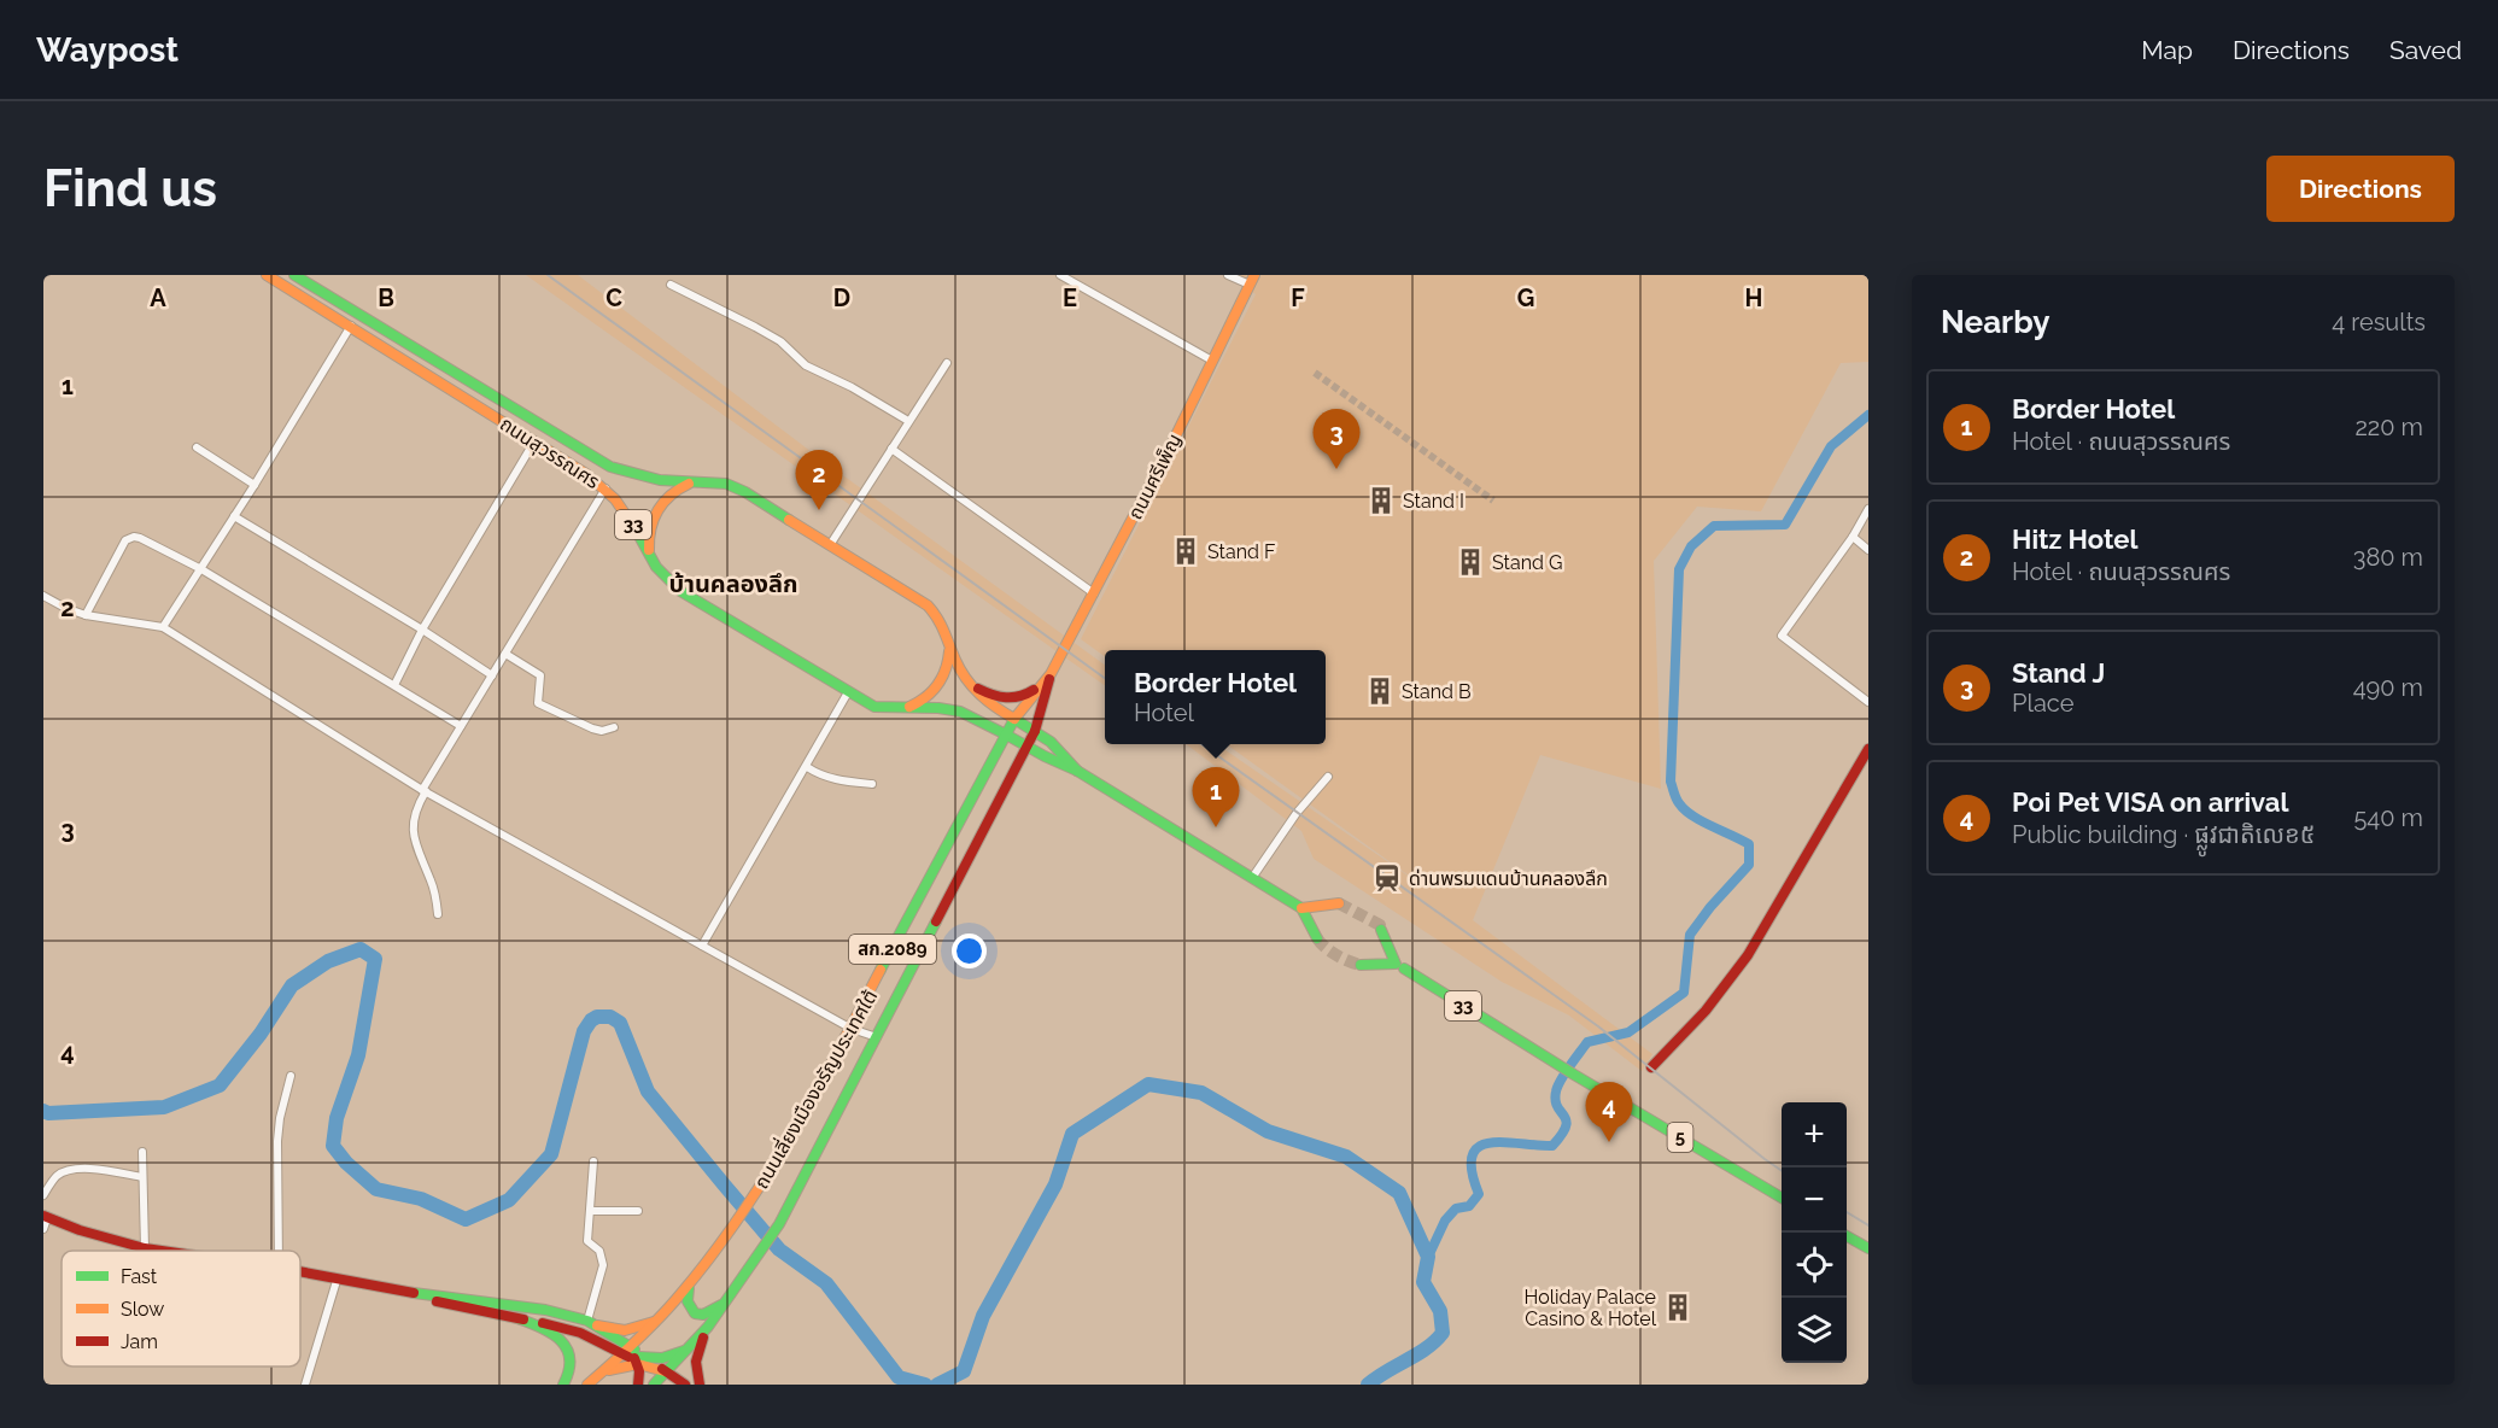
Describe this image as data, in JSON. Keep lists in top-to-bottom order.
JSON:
{
  "streets": {
    "main road": [
      "ถนนสุวรรณศร",
      "ถนนศรีเพ็ญ",
      "33",
      "สก.2089",
      "ถนนเลี่ยงเมืองอรัญประเทศใต้",
      "5"
    ]
  },
  "crossings": [
    ["ถนนสุวรรณศร", "ถนนศรีเพ็ญ"],
    ["ถนนสุวรรณศร", "ถนนเลี่ยงเมืองอรัญประเทศใต้"],
    ["ถนนศรีเพ็ญ", "ถนนเลี่ยงเมืองอรัญประเทศใต้"],
    ["33", "5"]
  ],
  "districts": ["บ้านคลองลึก"],
  "places": {
    "building": [
      "Stand I",
      "Stand F",
      "Stand G",
      "Stand B",
      "Holiday Palace Casino & Hotel"
    ],
    "station": ["ด่านพรมแดนบ้านคลองลึก"]
  },
  "legend": ["Fast", "Slow", "Jam"],
  "page": {
    "header": "Waypost",
    "nav": ["Map", "Directions", "Saved"],
    "buttons": "Directions",
    "title": "Find us",
    "heading": ["Nearby", "4 results"],
    "list": [
      {
        "mark": "1",
        "name": "Border Hotel",
        "note": "Hotel · ถนนสุวรรณศร",
        "value": "220 m"
      },
      {
        "mark": "2",
        "name": "Hitz Hotel",
        "note": "Hotel · ถนนสุวรรณศร",
        "value": "380 m"
      },
      {
        "mark": "3",
        "name": "Stand J",
        "note": "Place",
        "value": "490 m"
      },
      {
        "mark": "4",
        "name": "Poi Pet VISA on arrival",
        "note": "Public building · ផ្លូវជាតិលេខ៥",
        "value": "540 m"
      }
    ],
    "pins": [
      "3",
      "2",
      "1",
      "4"
    ],
    "popup": ["Border Hotel", "Hotel"],
    "map_buttons": ["+", "−"]
  },
  "grid": {
    "columns": [
      "A",
      "B",
      "C",
      "D",
      "E",
      "F",
      "G",
      "H"
    ],
    "rows": [
      "1",
      "2",
      "3",
      "4"
    ]
  }
}
